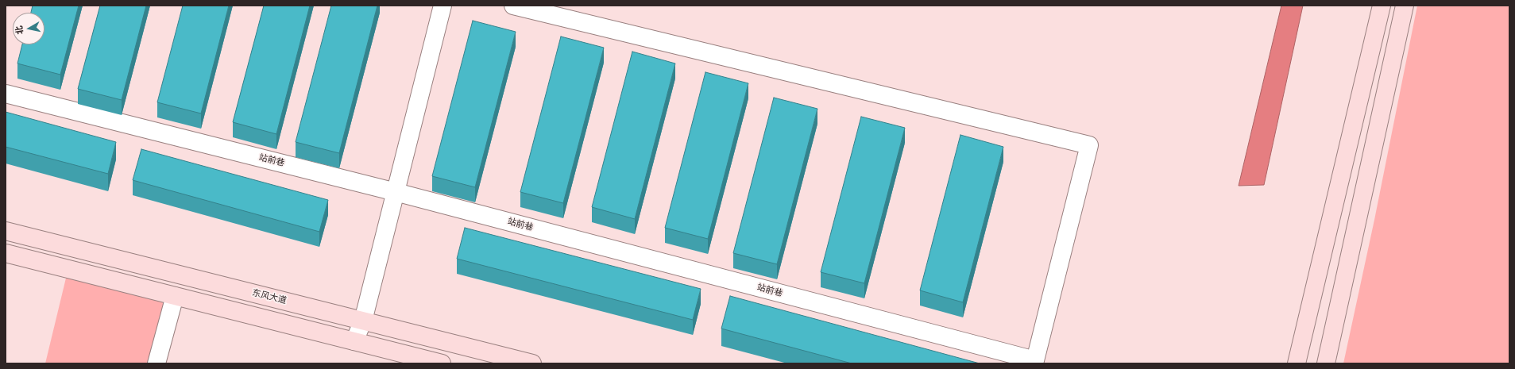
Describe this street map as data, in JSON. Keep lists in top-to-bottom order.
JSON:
{
  "streets": {
    "main road": ["东风大道"],
    "street": ["站前巷"]
  },
  "north": "left"
}
